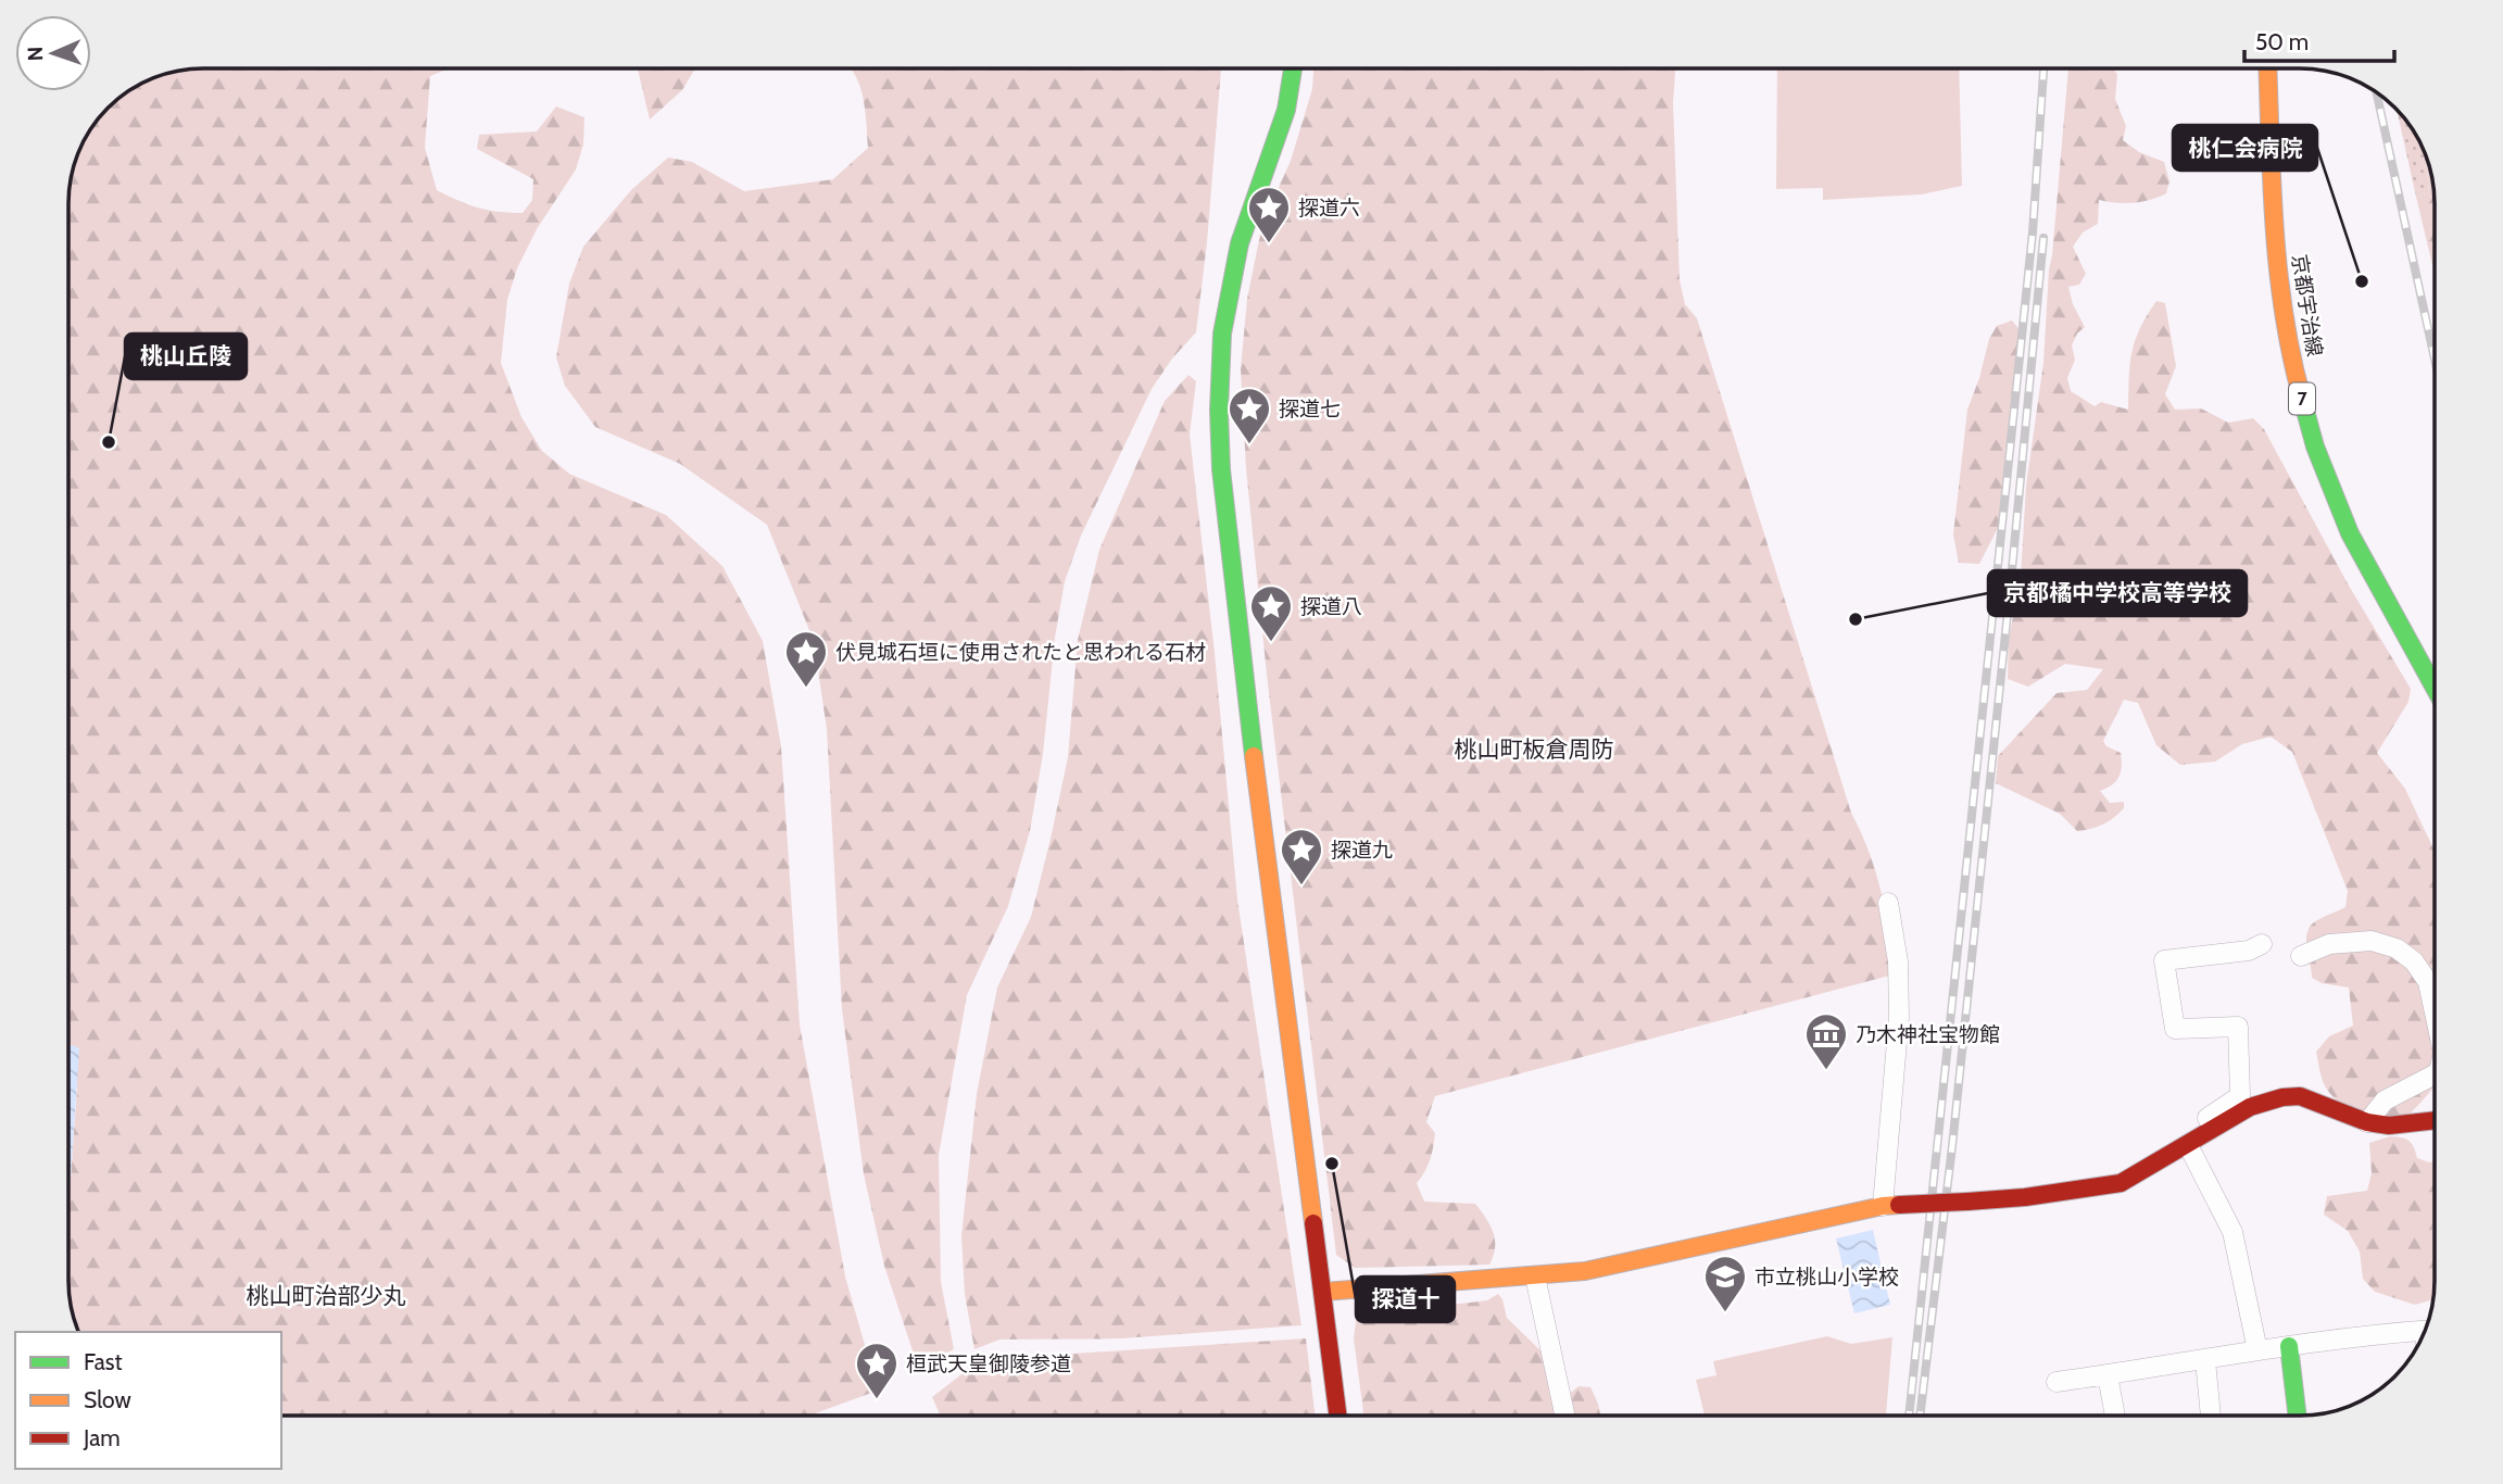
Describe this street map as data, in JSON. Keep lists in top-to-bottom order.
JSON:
{
  "streets": {
    "street": ["京都宇治線", "7"]
  },
  "districts": ["桃山町板倉周防", "桃山町治部少丸"],
  "places": {
    "place": [
      "探道六",
      "探道七",
      "探道八",
      "伏見城石垣に使用されたと思われる石材",
      "探道九",
      "桓武天皇御陵参道"
    ],
    "other": [
      "桃仁会病院",
      "桃山丘陵",
      "京都橘中学校高等学校",
      "探道十"
    ],
    "museum": ["乃木神社宝物館"],
    "school or university": ["市立桃山小学校"]
  },
  "legend": ["Fast", "Slow", "Jam"],
  "scale_bar": "50 m",
  "north": "left"
}
